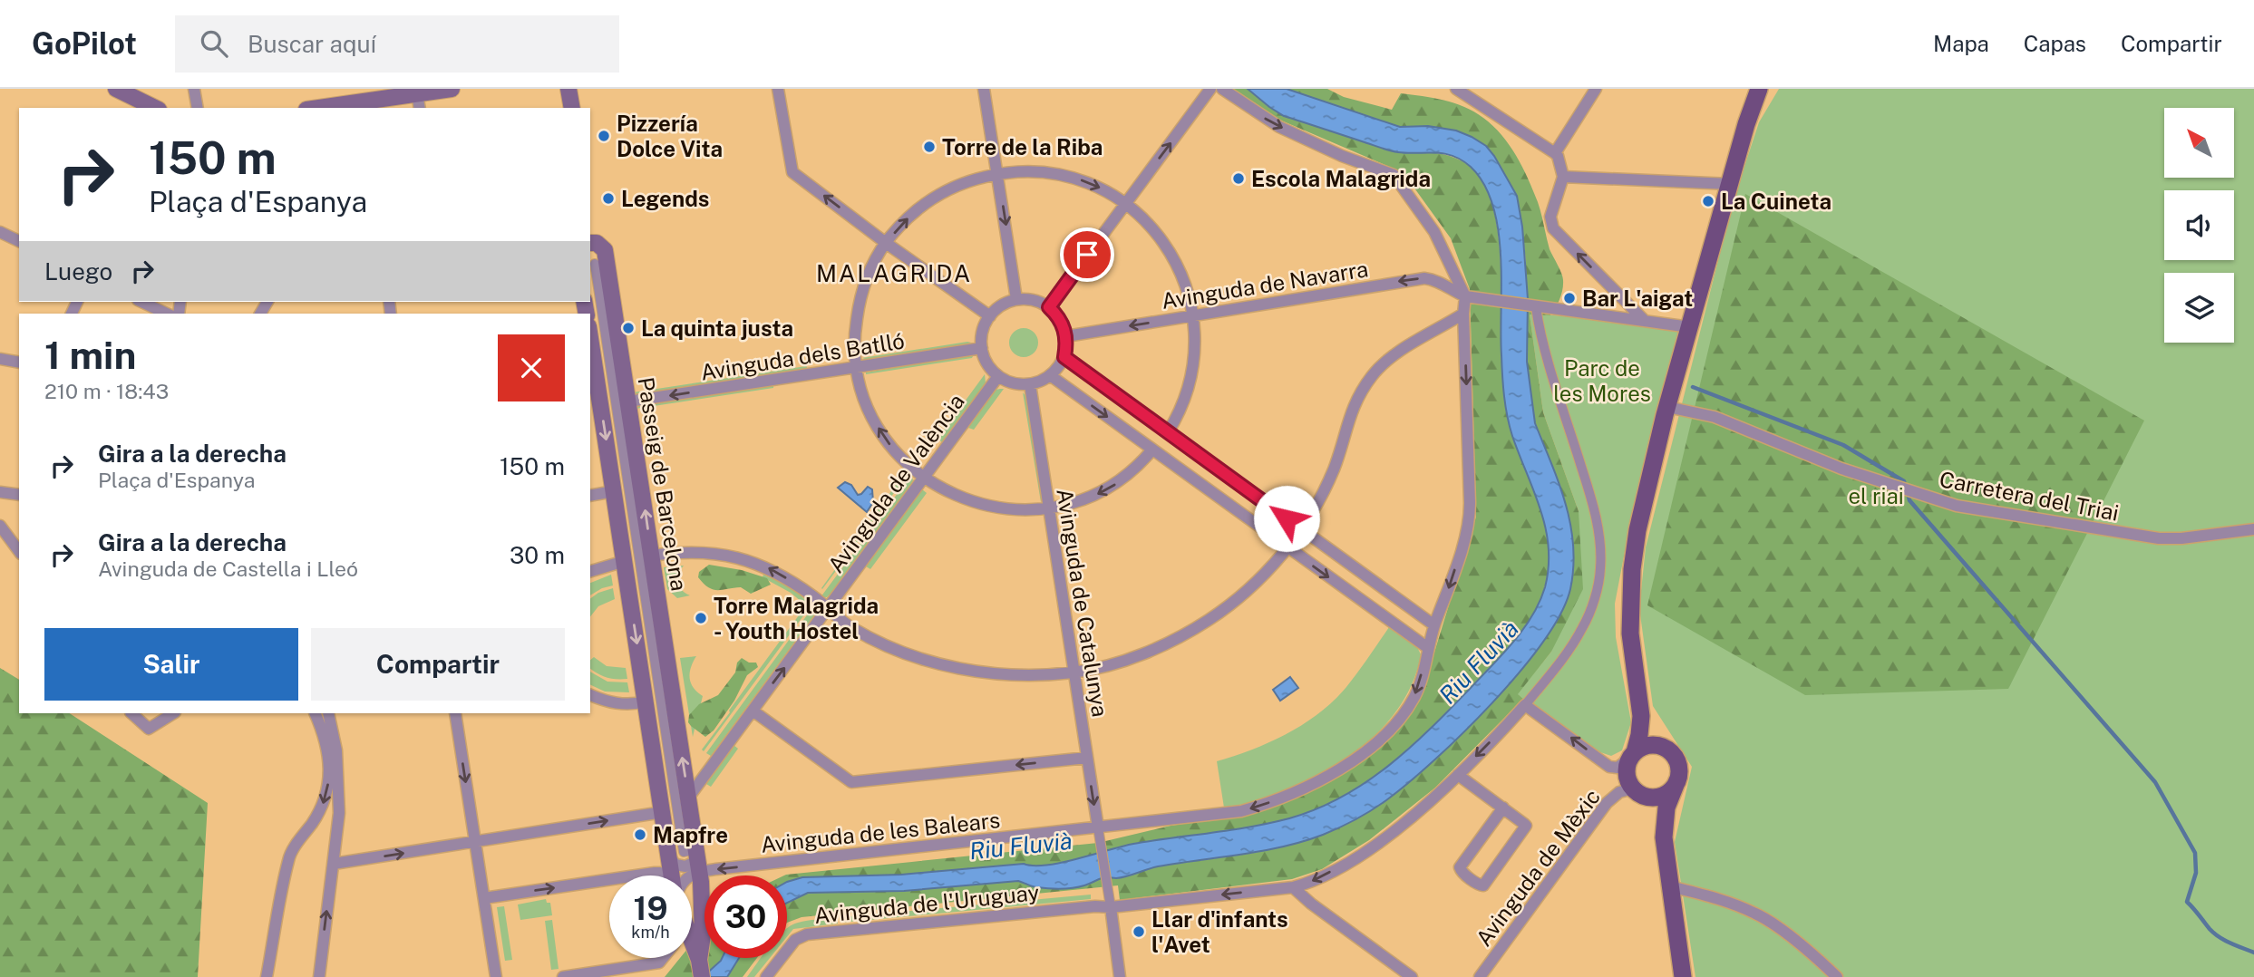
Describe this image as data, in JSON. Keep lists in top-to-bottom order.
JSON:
{
  "streets": {
    "main road": ["Passeig de Barcelona"],
    "street": [
      "Avinguda de Navarra",
      "Avinguda dels Batlló",
      "Avinguda de València",
      "Carretera del Triai",
      "Avinguda de Catalunya",
      "Avinguda de les Balears",
      "Avinguda de Mèxic",
      "Avinguda de l'Uruguay"
    ]
  },
  "crossings": [
    ["Avinguda de Navarra", "Avinguda dels Batlló"],
    ["Avinguda de Navarra", "Avinguda de València"],
    ["Avinguda de Navarra", "Avinguda de Catalunya"],
    ["Avinguda de Navarra", "Avinguda de les Balears"],
    ["Avinguda dels Batlló", "Avinguda de València"],
    ["Avinguda dels Batlló", "Passeig de Barcelona"],
    ["Avinguda dels Batlló", "Avinguda de Catalunya"],
    ["Avinguda de València", "Passeig de Barcelona"],
    ["Avinguda de València", "Avinguda de Catalunya"],
    ["Passeig de Barcelona", "Avinguda de les Balears"],
    ["Avinguda de Catalunya", "Avinguda de les Balears"]
  ],
  "one_way": [
    "Avinguda de Navarra",
    "Avinguda dels Batlló",
    "Avinguda de les Balears",
    "Avinguda de l'Uruguay"
  ],
  "districts": ["MALAGRIDA"],
  "water": ["Riu Fluvià"],
  "parks": ["Parc de les Mores", "el riai"],
  "places": [
    "Pizzería Dolce Vita",
    "Torre de la Riba",
    "Escola Malagrida",
    "Legends",
    "La Cuineta",
    "Bar L'aigat",
    "La quinta justa",
    "Torre Malagrida - Youth Hostel",
    "Mapfre",
    "Llar d'infants l'Avet"
  ],
  "north": "top left",
  "page": {
    "header": "GoPilot",
    "search": "Buscar aquí",
    "nav": ["Mapa", "Capas", "Compartir"],
    "turn": ["150 m", "Plaça d'Espanya"],
    "then": "Luego",
    "heading": ["1 min", "210 m · 18:43"],
    "list": [
      {
        "name": "Gira a la derecha",
        "note": "Plaça d'Espanya",
        "value": "150 m"
      },
      {
        "name": "Gira a la derecha",
        "note": "Avinguda de Castella i Lleó",
        "value": "30 m"
      }
    ],
    "buttons": ["Salir", "Compartir"],
    "speed": "19 km/h",
    "limit": "30"
  }
}
